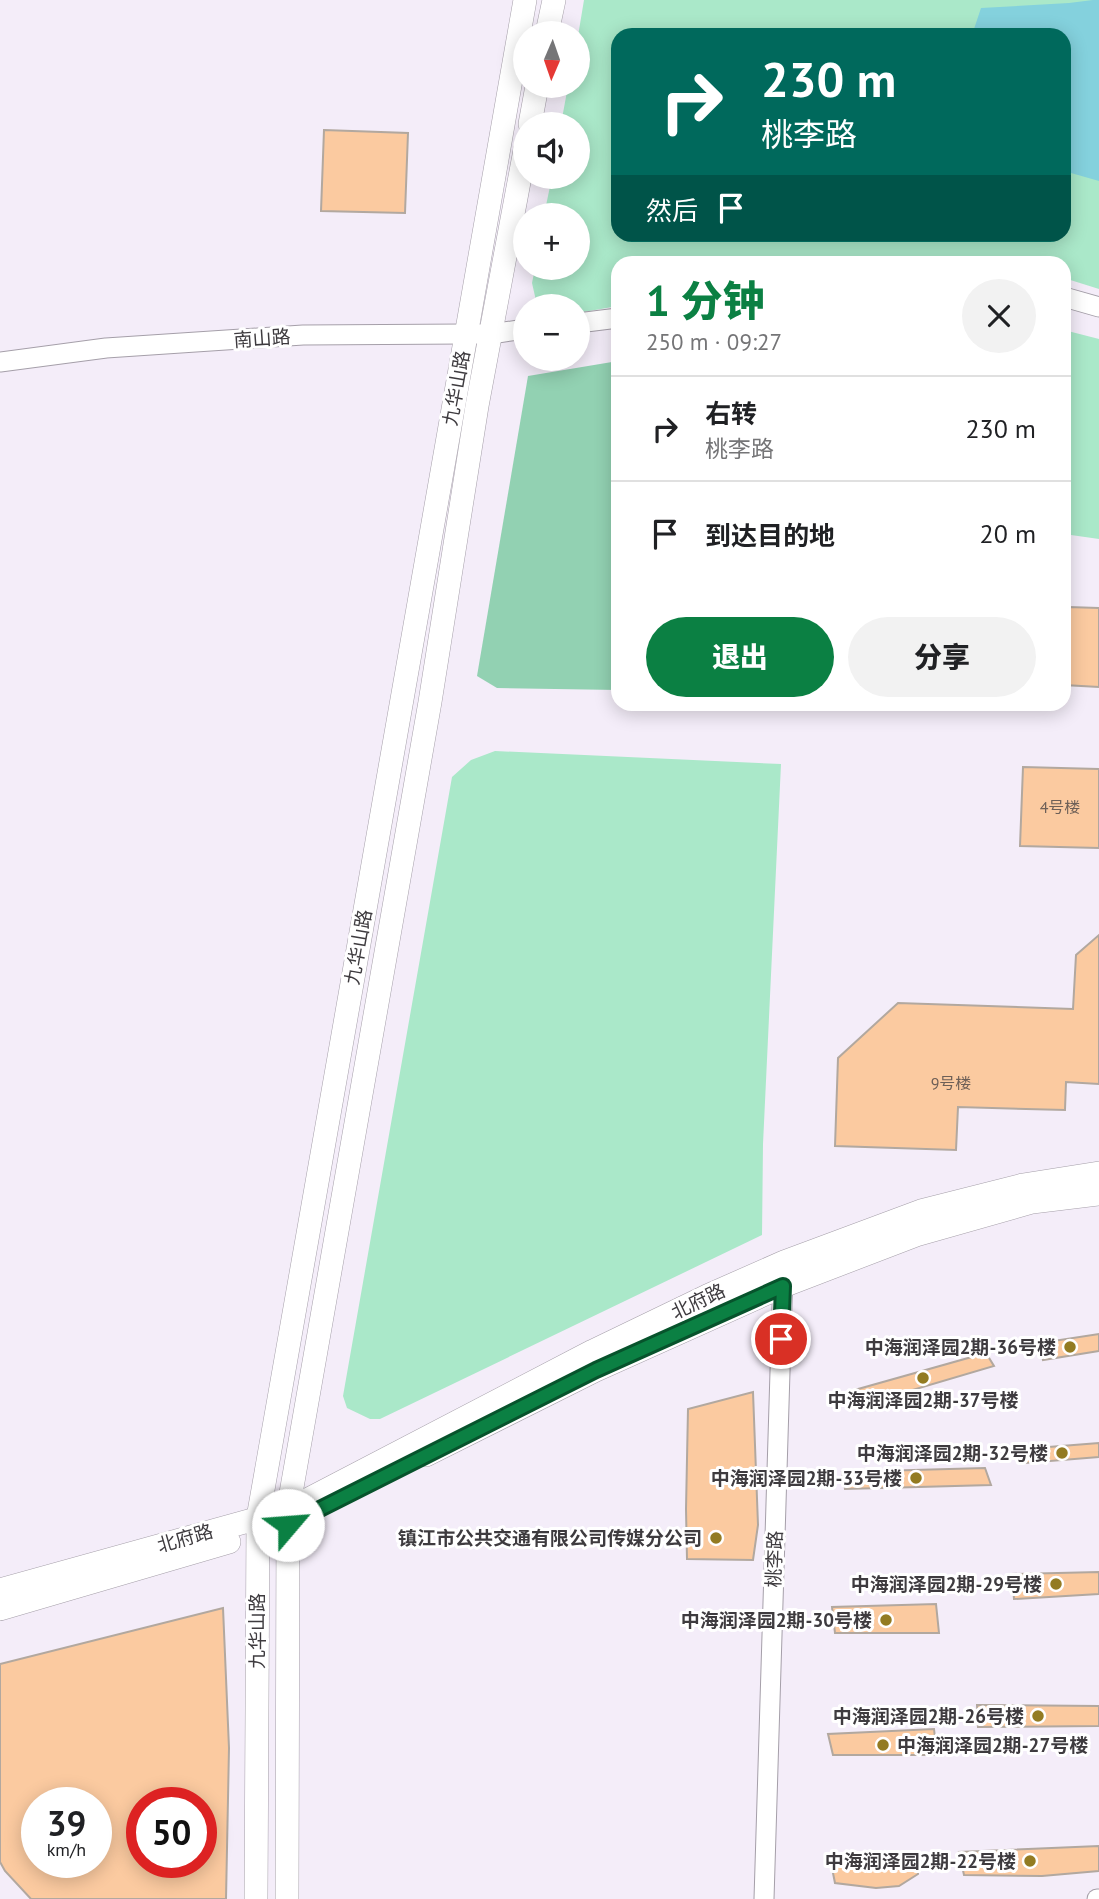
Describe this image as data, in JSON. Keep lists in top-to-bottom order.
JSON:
{
  "streets": {
    "main road": ["九华山路", "北府路"],
    "street": ["南山路", "桃李路"]
  },
  "crossings": [
    ["南山路", "九华山路"],
    ["九华山路", "北府路"],
    ["北府路", "桃李路"]
  ],
  "places": [
    "中海润泽园2期-36号楼",
    "中海润泽园2期-37号楼",
    "中海润泽园2期-32号楼",
    "中海润泽园2期-33号楼",
    "镇江市公共交通有限公司传媒分公司",
    "中海润泽园2期-29号楼",
    "中海润泽园2期-30号楼",
    "中海润泽园2期-26号楼",
    "中海润泽园2期-27号楼",
    "中海润泽园2期-22号楼"
  ],
  "house_numbers": ["4号楼", "9号楼"],
  "north": "bottom",
  "page": {
    "map_buttons": ["+", "−"],
    "turn": ["230 m", "桃李路"],
    "then": "然后",
    "heading": ["1 分钟", "250 m · 09:27"],
    "list": [
      {
        "name": "右转",
        "note": "桃李路",
        "value": "230 m"
      },
      {
        "name": "到达目的地",
        "value": "20 m"
      }
    ],
    "buttons": ["退出", "分享"],
    "speed": "39 km/h",
    "limit": "50"
  }
}
